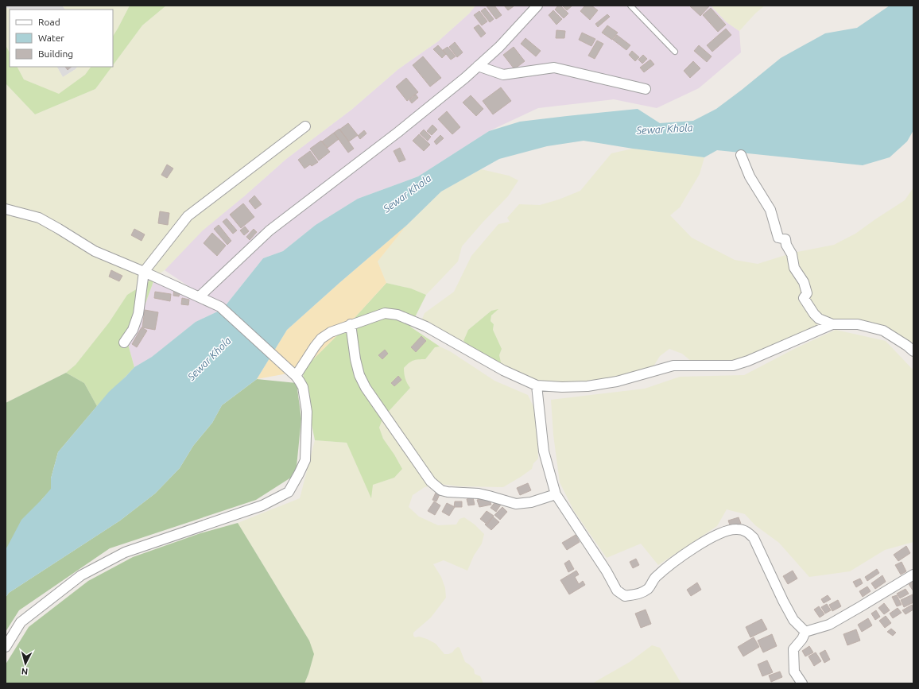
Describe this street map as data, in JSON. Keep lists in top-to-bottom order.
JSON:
{
  "water": ["Sewar Khola"],
  "legend": ["Road", "Water", "Building"],
  "north": "bottom"
}
